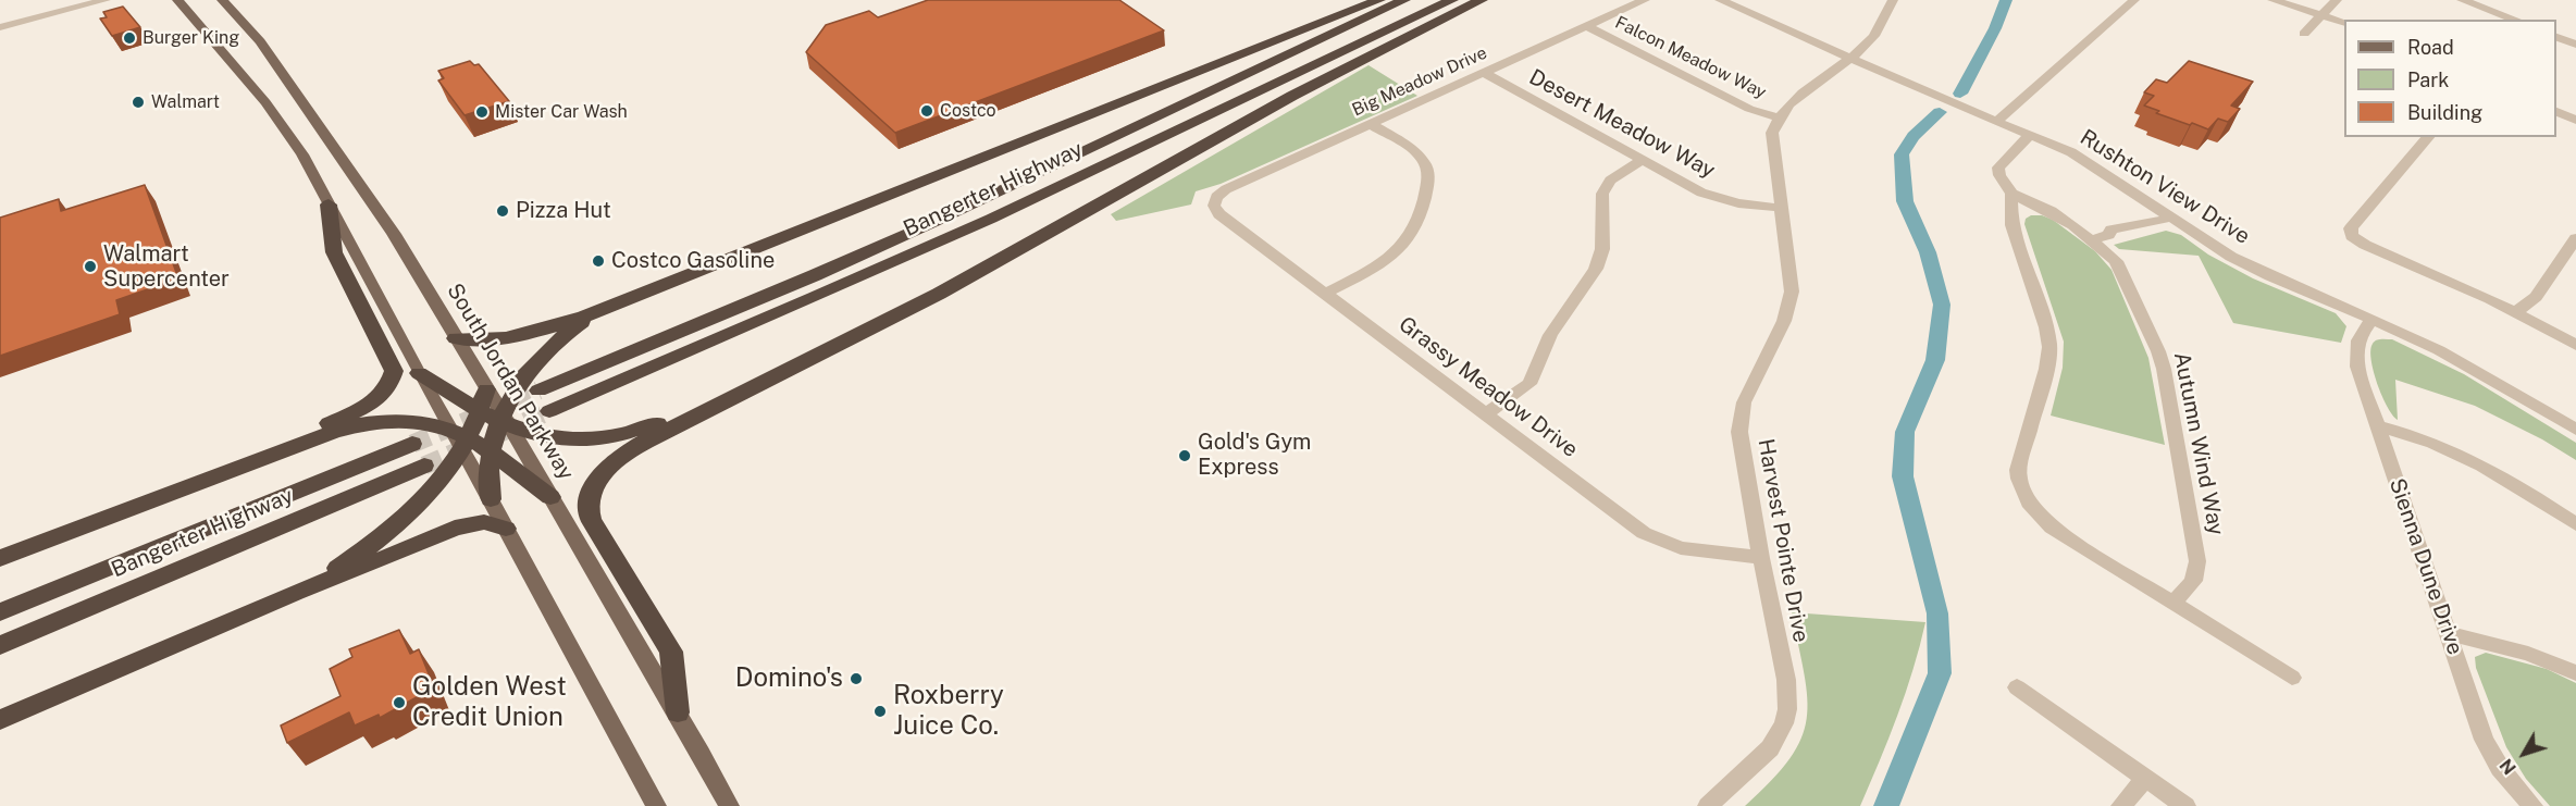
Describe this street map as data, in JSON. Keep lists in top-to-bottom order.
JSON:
{
  "streets": {
    "highway": ["Bangerter Highway"],
    "main road": ["South Jordan Parkway"],
    "street": [
      "Falcon Meadow Way",
      "Big Meadow Drive",
      "Desert Meadow Way",
      "Rushton View Drive",
      "Grassy Meadow Drive",
      "Autumn Wind Way",
      "Harvest Pointe Drive",
      "Sienna Dune Drive"
    ]
  },
  "crossings": [
    ["Falcon Meadow Way", "Big Meadow Drive"],
    ["Falcon Meadow Way", "Harvest Pointe Drive"],
    ["Big Meadow Drive", "Desert Meadow Way"],
    ["Big Meadow Drive", "Grassy Meadow Drive"],
    ["Desert Meadow Way", "Harvest Pointe Drive"],
    ["Rushton View Drive", "Sienna Dune Drive"],
    ["Grassy Meadow Drive", "Harvest Pointe Drive"]
  ],
  "places": [
    "Burger King",
    "Walmart",
    "Costco",
    "Mister Car Wash",
    "Pizza Hut",
    "Costco Gasoline",
    "Walmart Supercenter",
    "Gold's Gym Express",
    "Domino's",
    "Golden West Credit Union",
    "Roxberry Juice Co."
  ],
  "legend": ["Road", "Park", "Building"],
  "north": "bottom left"
}
